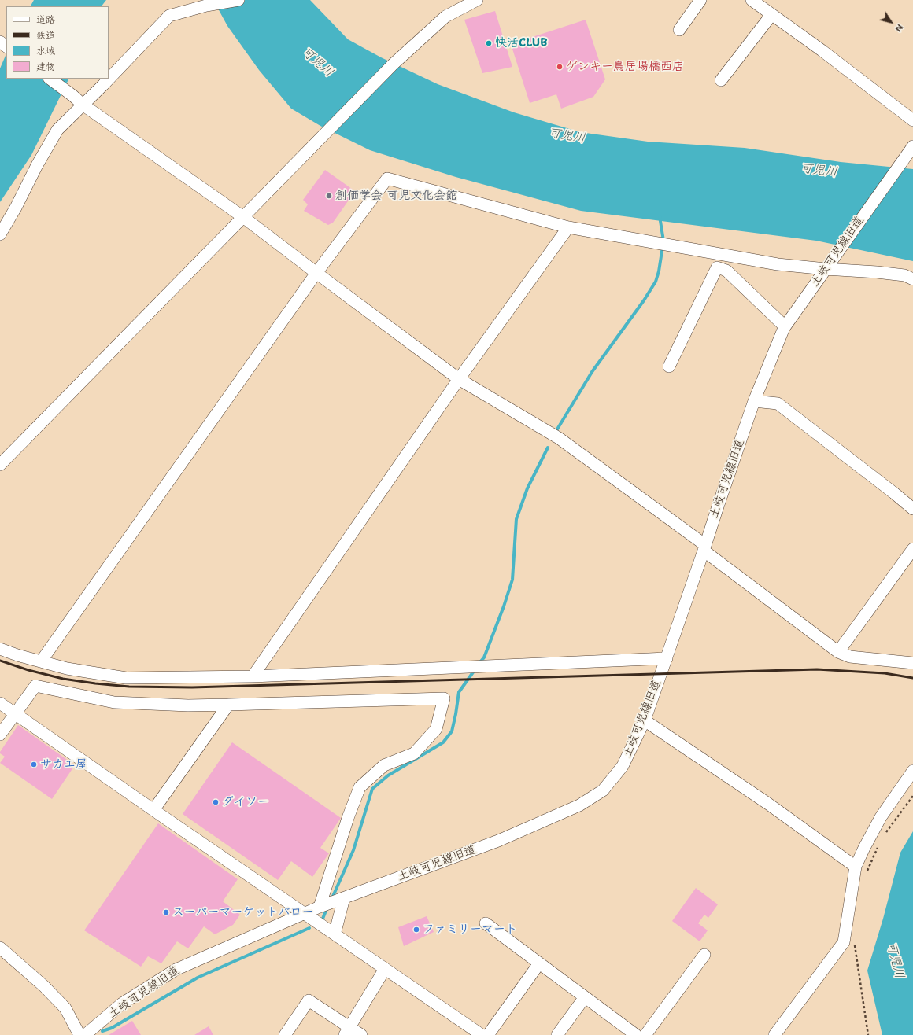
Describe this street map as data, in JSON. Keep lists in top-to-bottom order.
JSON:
{
  "streets": {
    "street": ["土岐可児線旧道"]
  },
  "water": ["可児川"],
  "places": [
    "快活CLUB",
    "ゲンキー鳥居場橋西店",
    "創価学会 可児文化会館",
    "サカエ屋",
    "ダイソー",
    "スーパーマーケットバロー",
    "ファミリーマート"
  ],
  "legend": [
    "道路",
    "鉄道",
    "水域",
    "建物"
  ],
  "north": "bottom right"
}
